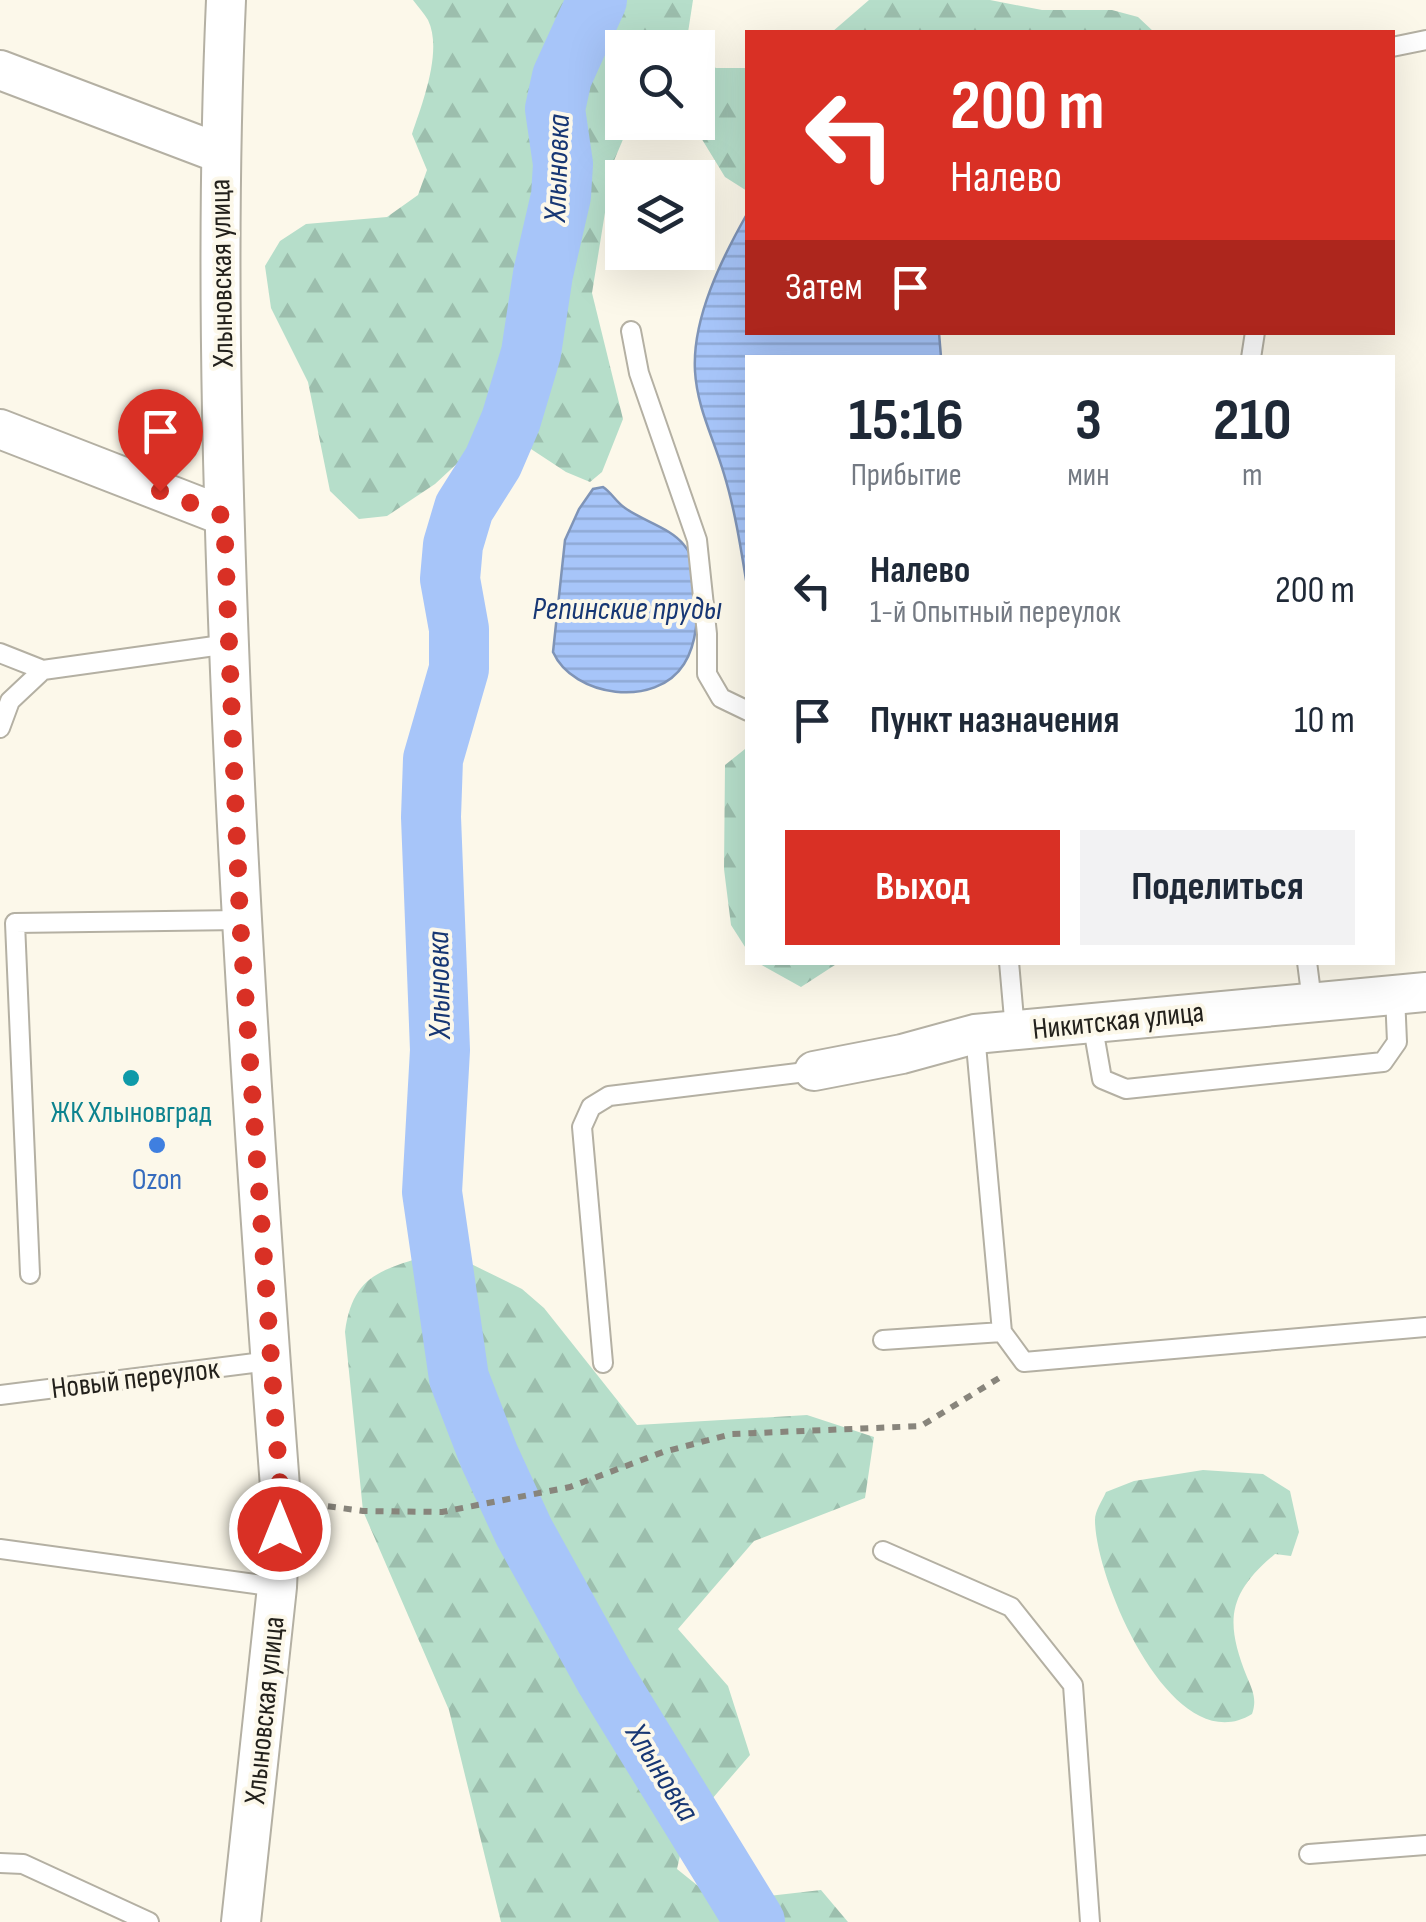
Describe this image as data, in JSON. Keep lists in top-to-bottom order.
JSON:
{
  "streets": {
    "street": ["Хлыновская улица", "Никитская улица"],
    "lane": ["Новый переулок"]
  },
  "crossings": [
    ["Хлыновская улица", "Новый переулок"]
  ],
  "water": ["Хлыновка", "Репинские пруды"],
  "places": ["ЖК Хлыновград", "Ozon"],
  "page": {
    "turn": ["200 m", "Налево"],
    "then": "Затем",
    "eta": [
      "15:16",
      "Прибытие",
      "3",
      "мин",
      "210",
      "m"
    ],
    "list": [
      {
        "name": "Налево",
        "note": "1-й Опытный переулок",
        "value": "200 m"
      },
      {
        "name": "Пункт назначения",
        "value": "10 m"
      }
    ],
    "buttons": ["Выход", "Поделиться"]
  }
}
